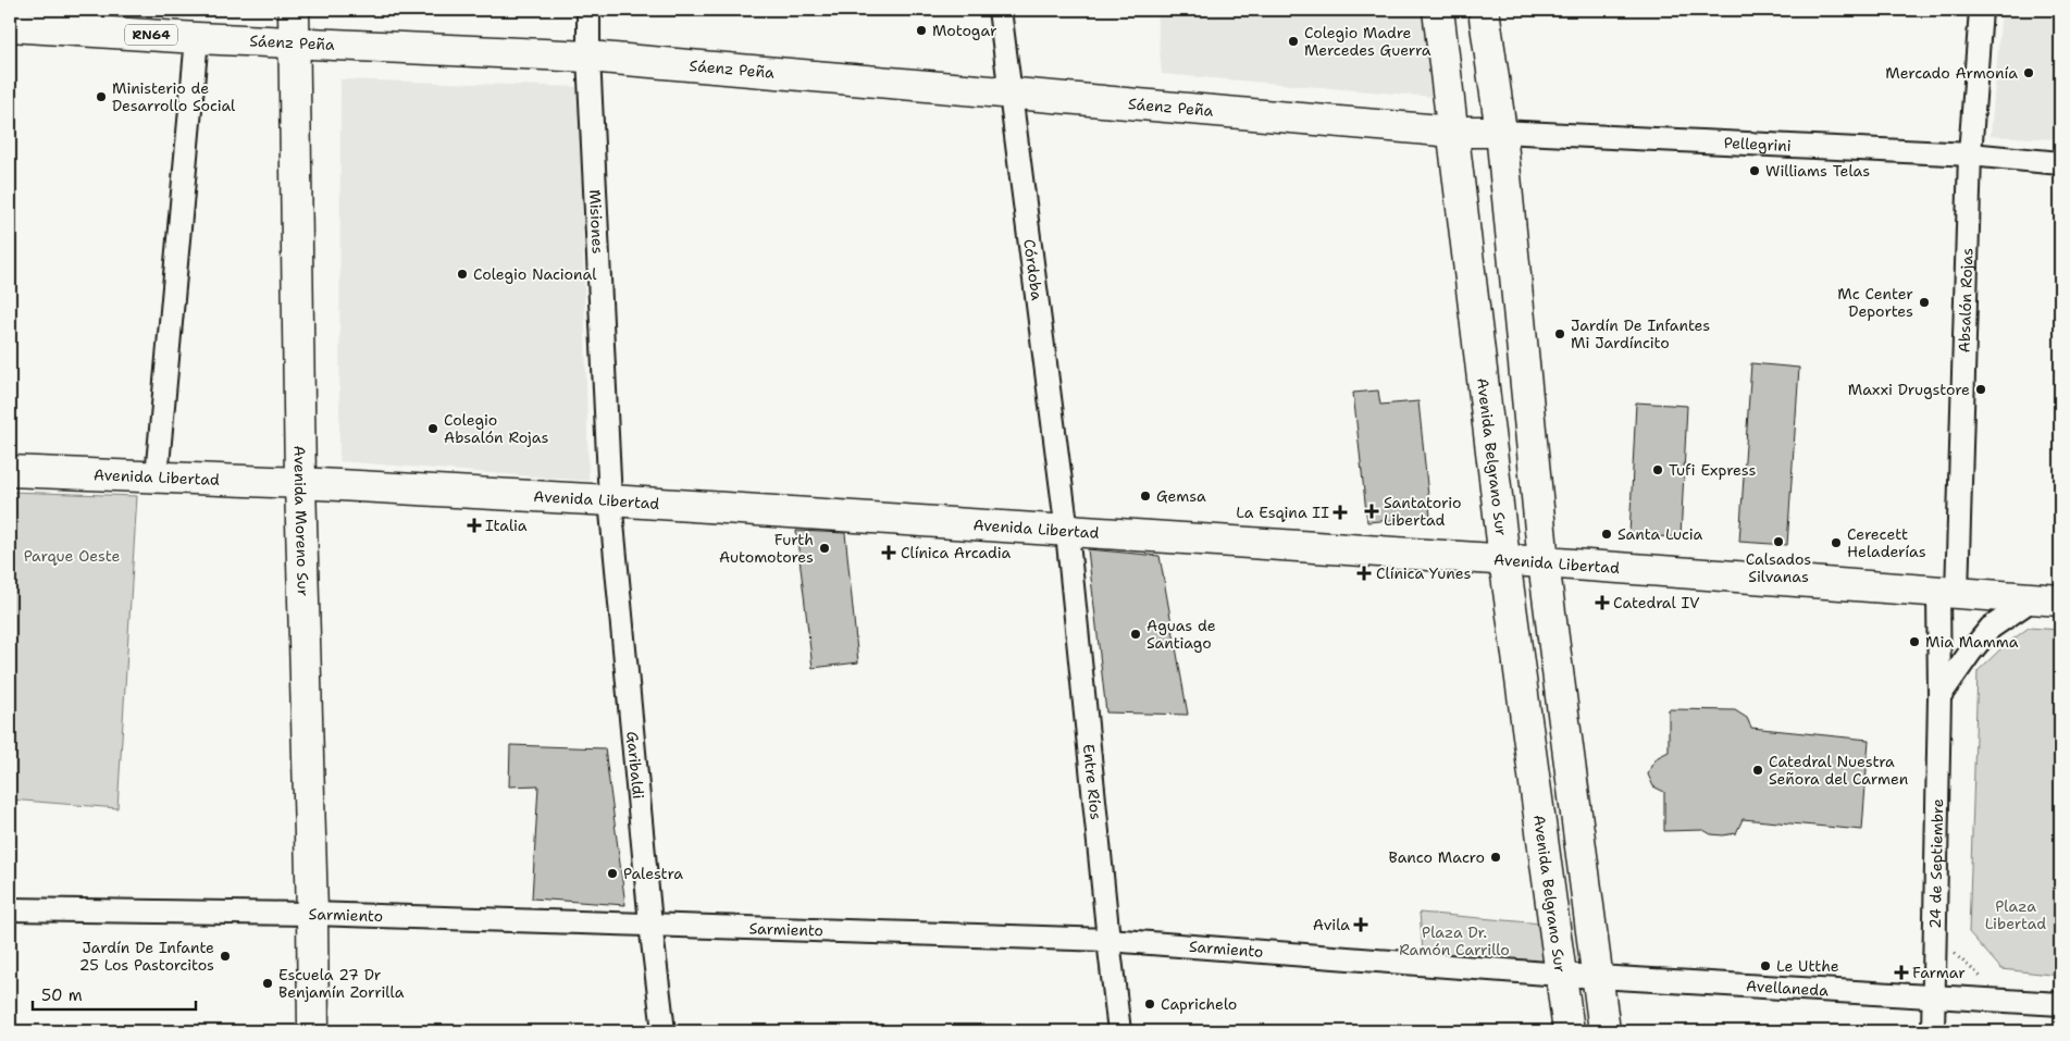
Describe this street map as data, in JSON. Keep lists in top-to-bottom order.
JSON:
{
  "streets": {
    "main road": [
      "RN64",
      "Sáenz Peña",
      "Pellegrini",
      "Avenida Belgrano Sur",
      "Avenida Libertad",
      "Avenida Moreno Sur"
    ],
    "street": [
      "Misiones",
      "Córdoba",
      "Absalón Rojas",
      "Garibaldi",
      "Entre Ríos",
      "24 de Septiembre",
      "Sarmiento",
      "Avellaneda"
    ]
  },
  "crossings": [
    ["Sáenz Peña", "Pellegrini"],
    ["Sáenz Peña", "Misiones"],
    ["Sáenz Peña", "Córdoba"],
    ["Sáenz Peña", "Avenida Belgrano Sur"],
    ["Sáenz Peña", "Avenida Moreno Sur"],
    ["Pellegrini", "Absalón Rojas"],
    ["Pellegrini", "Avenida Belgrano Sur"],
    ["Misiones", "Avenida Libertad"],
    ["Misiones", "Garibaldi"],
    ["Córdoba", "Avenida Libertad"],
    ["Córdoba", "Entre Ríos"],
    ["Absalón Rojas", "Avenida Libertad"],
    ["Absalón Rojas", "24 de Septiembre"],
    ["Avenida Belgrano Sur", "Avenida Libertad"],
    ["Avenida Belgrano Sur", "Sarmiento"],
    ["Avenida Belgrano Sur", "Avellaneda"],
    ["Avenida Libertad", "Avenida Moreno Sur"],
    ["Avenida Libertad", "Garibaldi"],
    ["Avenida Libertad", "Entre Ríos"],
    ["Avenida Libertad", "24 de Septiembre"],
    ["Avenida Moreno Sur", "Sarmiento"],
    ["Garibaldi", "Sarmiento"],
    ["Entre Ríos", "Sarmiento"],
    ["24 de Septiembre", "Avellaneda"],
    ["Sarmiento", "Avellaneda"]
  ],
  "parks": ["Parque Oeste", "Plaza Libertad", "Plaza Dr. Ramón Carrillo"],
  "places": {
    "other": [
      "Motogar",
      "Colegio Madre Mercedes Guerra",
      "Mercado Armonía",
      "Ministerio de Desarrollo Social",
      "Williams Telas",
      "Colegio Nacional",
      "Mc Center Deportes",
      "Jardín De Infantes Mi Jardíncito",
      "Maxxi Drugstore",
      "Colegio Absalón Rojas",
      "Tufi Express",
      "Gemsa",
      "Santa Lucia",
      "Calsados Silvanas",
      "Cerecett Heladerías",
      "Furth Automotores",
      "Aguas de Santiago",
      "Mia Mamma",
      "Catedral Nuestra Señora del Carmen",
      "Banco Macro",
      "Palestra",
      "Jardín De Infante 25 Los Pastorcitos",
      "Le Utthe",
      "Escuela 27 Dr Benjamín Zorrilla",
      "Caprichelo"
    ],
    "health": [
      "Santatorio Libertad",
      "La Esqina II",
      "Italia",
      "Clínica Arcadia",
      "Clínica Yunes",
      "Catedral IV",
      "Avila",
      "Farmar"
    ]
  },
  "scale_bar": "50 m"
}
